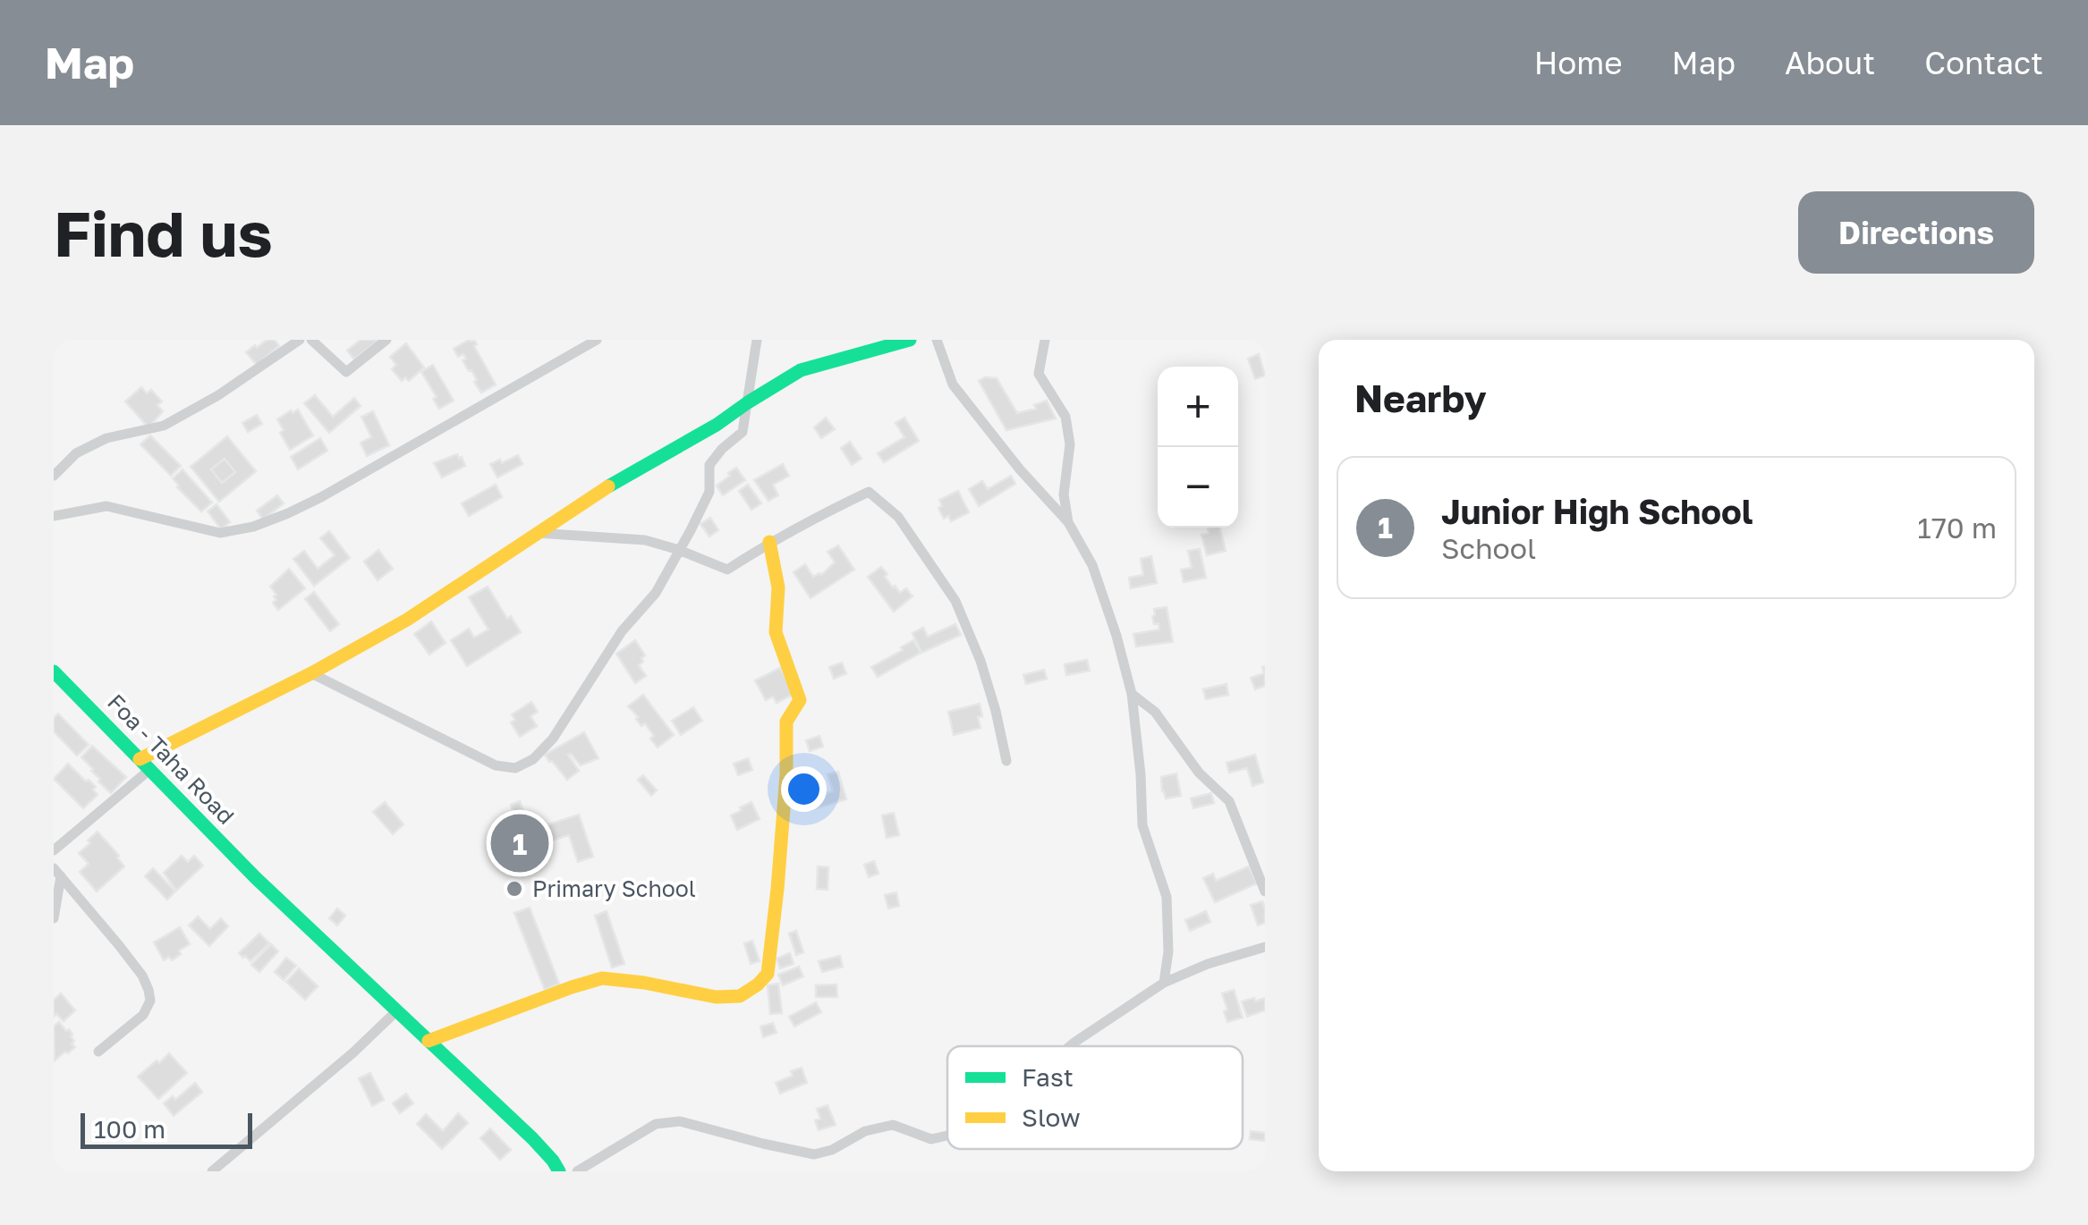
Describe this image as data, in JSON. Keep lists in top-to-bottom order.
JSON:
{
  "streets": {
    "street": ["Foa - Taha Road"]
  },
  "places": ["Primary School"],
  "legend": ["Fast", "Slow"],
  "scale_bar": "100 m",
  "page": {
    "header": "Map",
    "nav": [
      "Home",
      "Map",
      "About",
      "Contact"
    ],
    "buttons": "Directions",
    "title": "Find us",
    "heading": "Nearby",
    "map_buttons": ["+", "−"],
    "list": [
      {
        "mark": "1",
        "name": "Junior High School",
        "note": "School",
        "value": "170 m"
      }
    ],
    "pins": "1",
    "scale": "100 m"
  }
}
